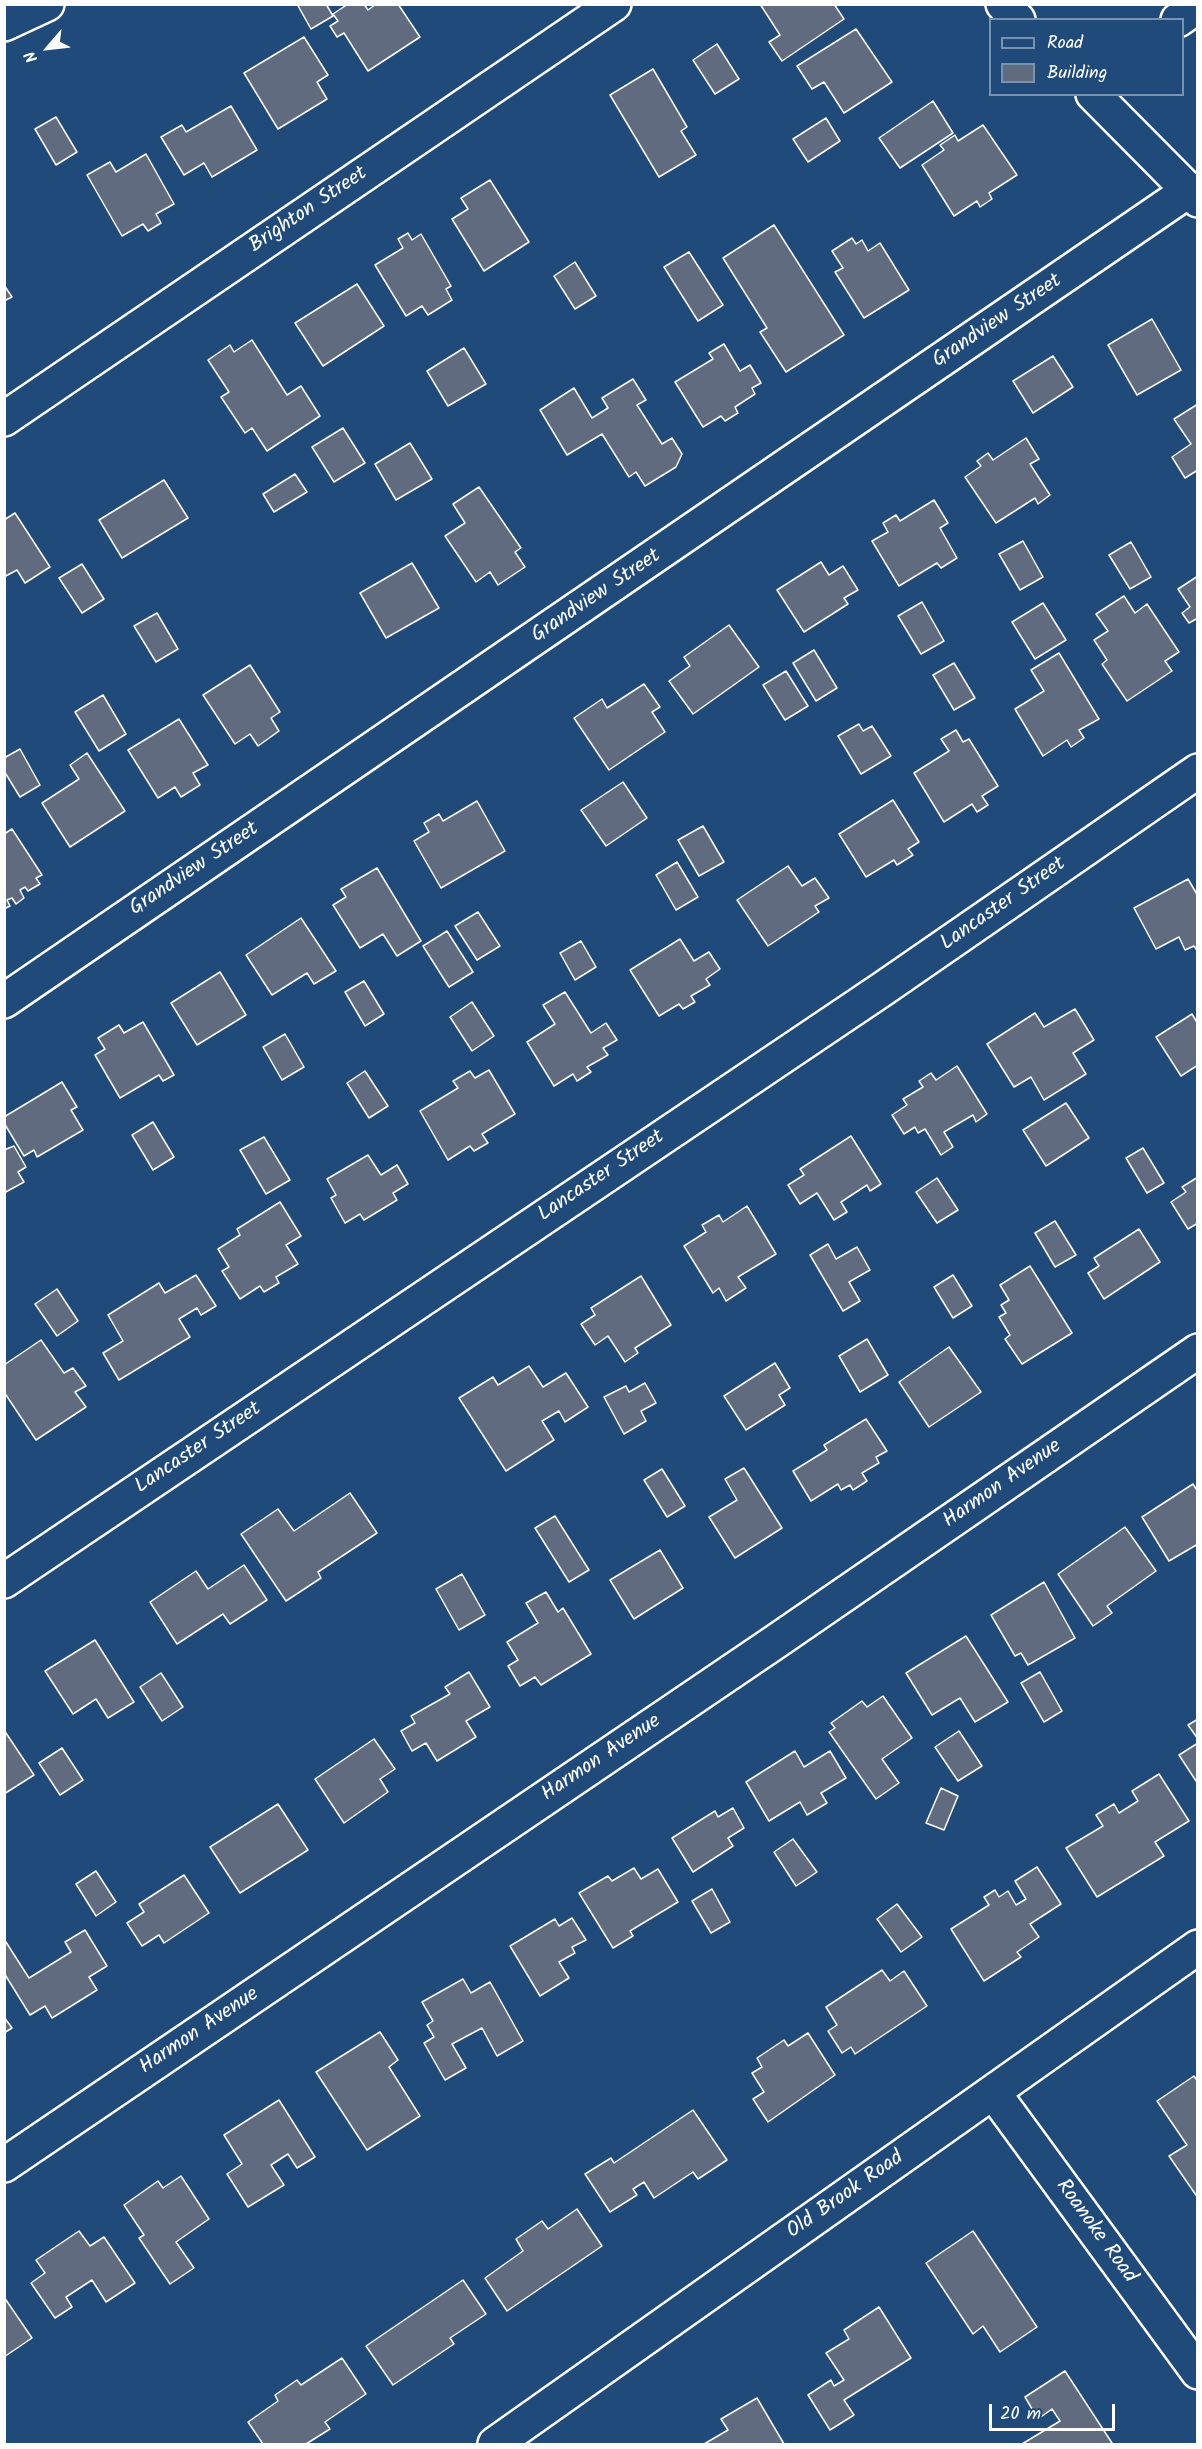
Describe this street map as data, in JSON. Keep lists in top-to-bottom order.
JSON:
{
  "streets": {
    "street": [
      "Brighton Street",
      "Grandview Street",
      "Lancaster Street",
      "Harmon Avenue",
      "Old Brook Road",
      "Roanoke Road"
    ]
  },
  "crossings": [
    ["Old Brook Road", "Roanoke Road"]
  ],
  "legend": ["Road", "Building"],
  "scale_bar": "20 m",
  "north": "bottom left"
}
